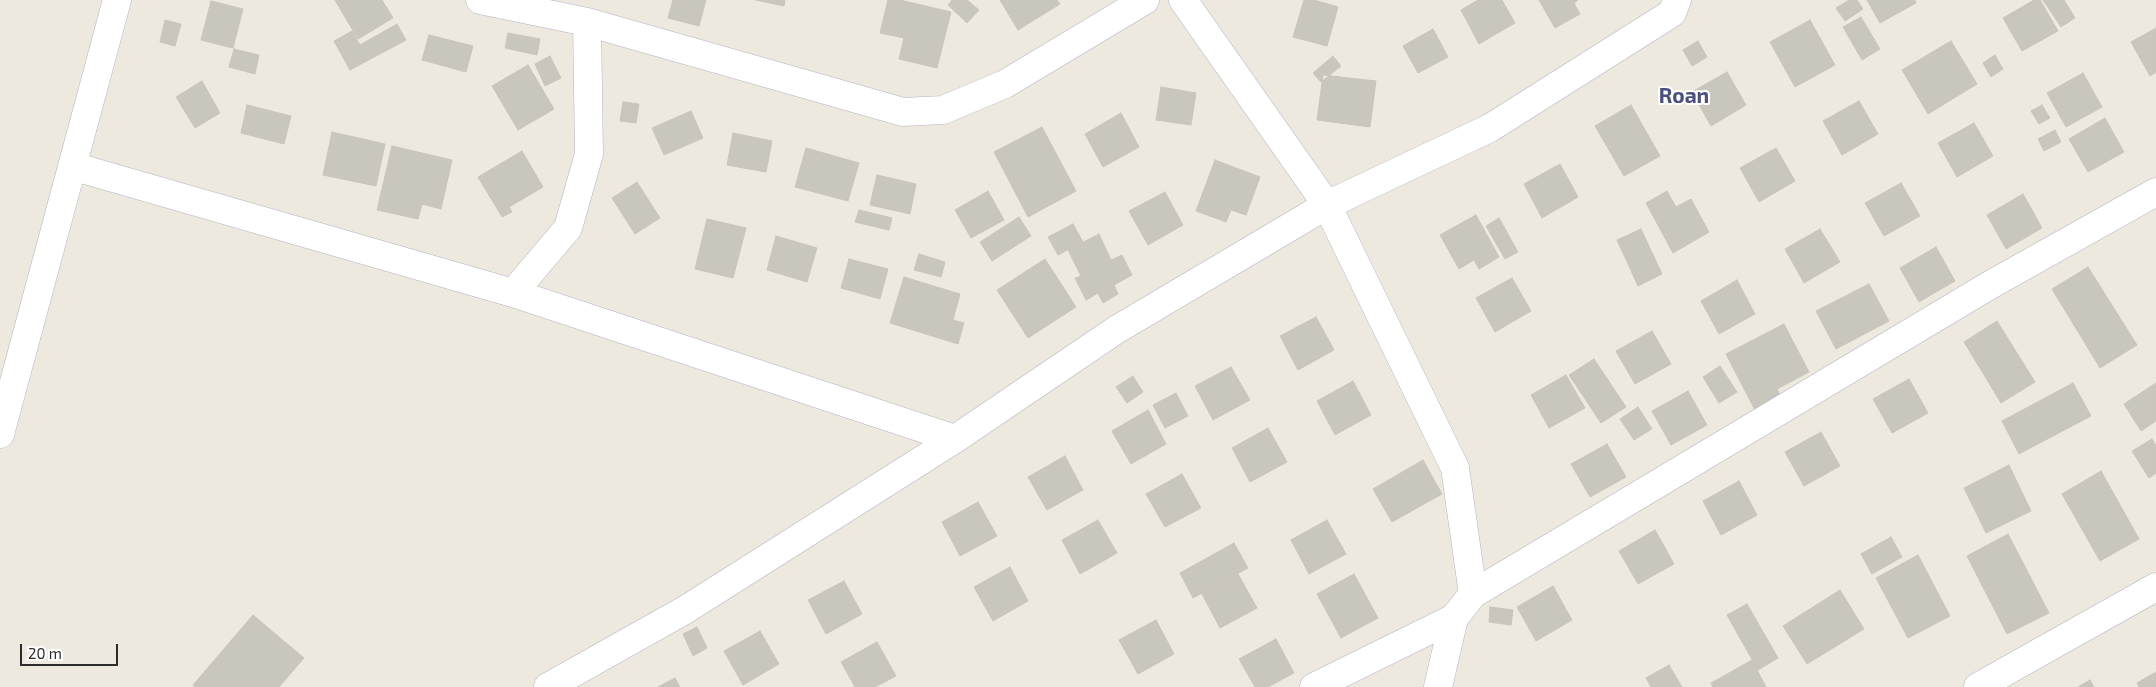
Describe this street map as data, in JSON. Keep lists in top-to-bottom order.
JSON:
{
  "districts": ["Roan"],
  "scale_bar": "20 m"
}
